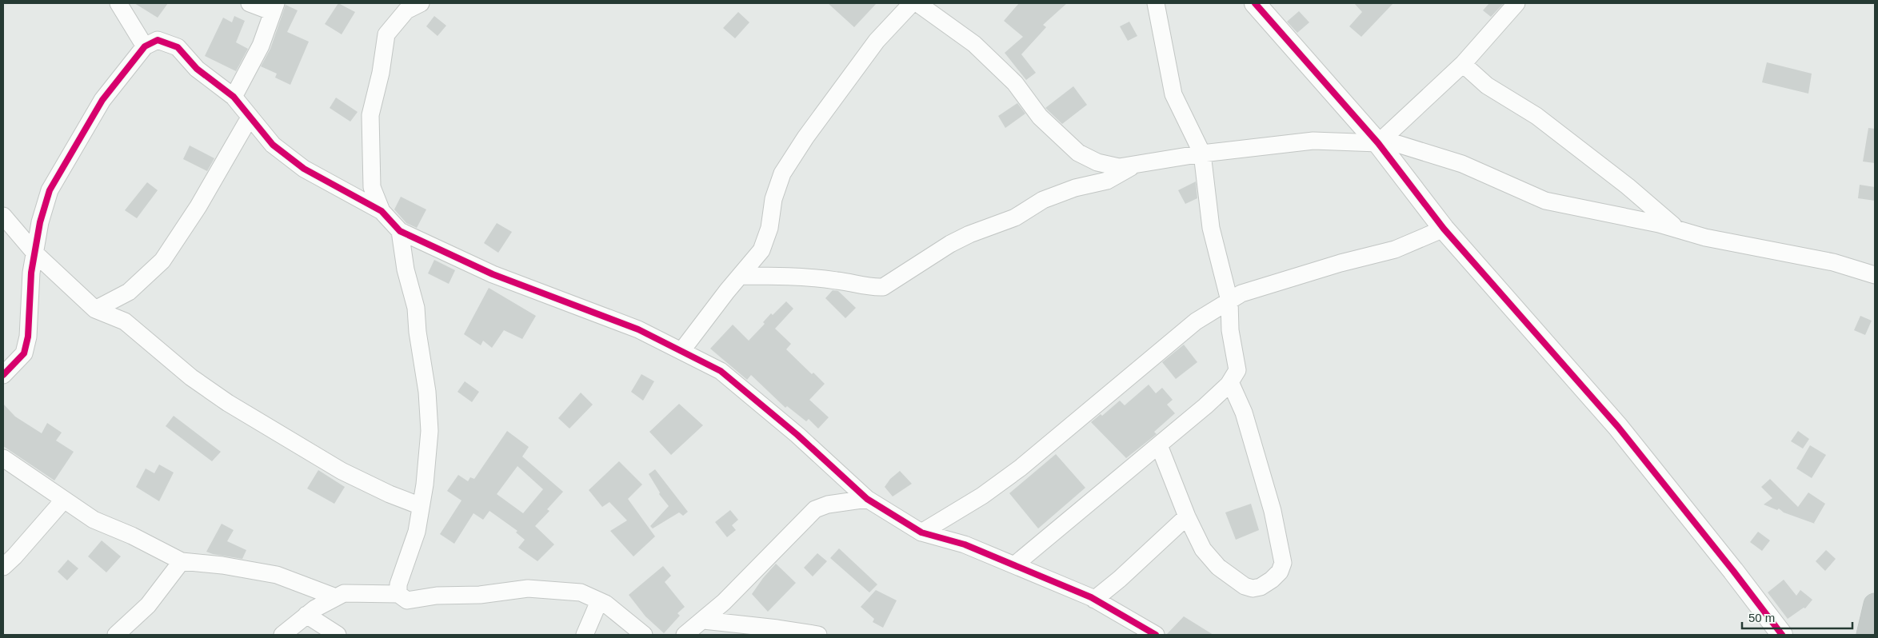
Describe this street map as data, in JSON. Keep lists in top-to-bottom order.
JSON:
{
  "scale_bar": "50 m"
}
